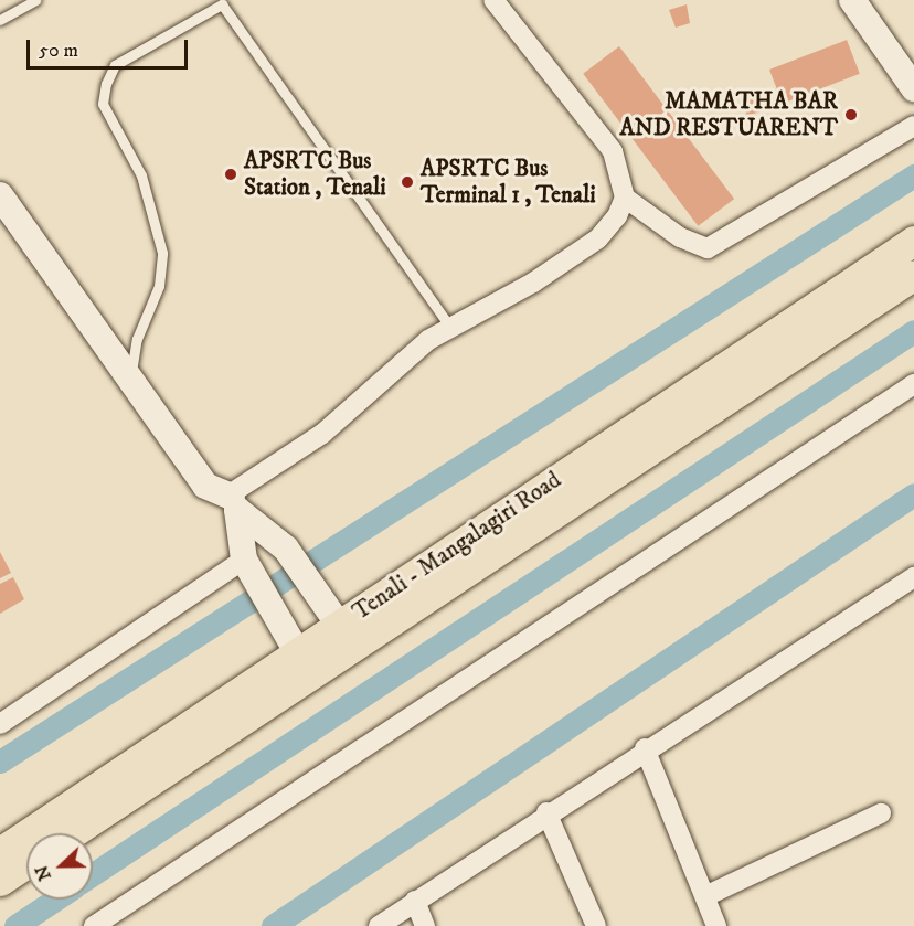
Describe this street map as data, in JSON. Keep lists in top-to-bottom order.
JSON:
{
  "streets": {
    "main road": ["Tenali - Mangalagiri Road"]
  },
  "places": ["MAMATHA BAR AND RESTUARENT", "APSRTC Bus Station , Tenali", "APSRTC Bus Terminal 1 , Tenali"],
  "scale_bar": "50 m",
  "north": "left"
}
